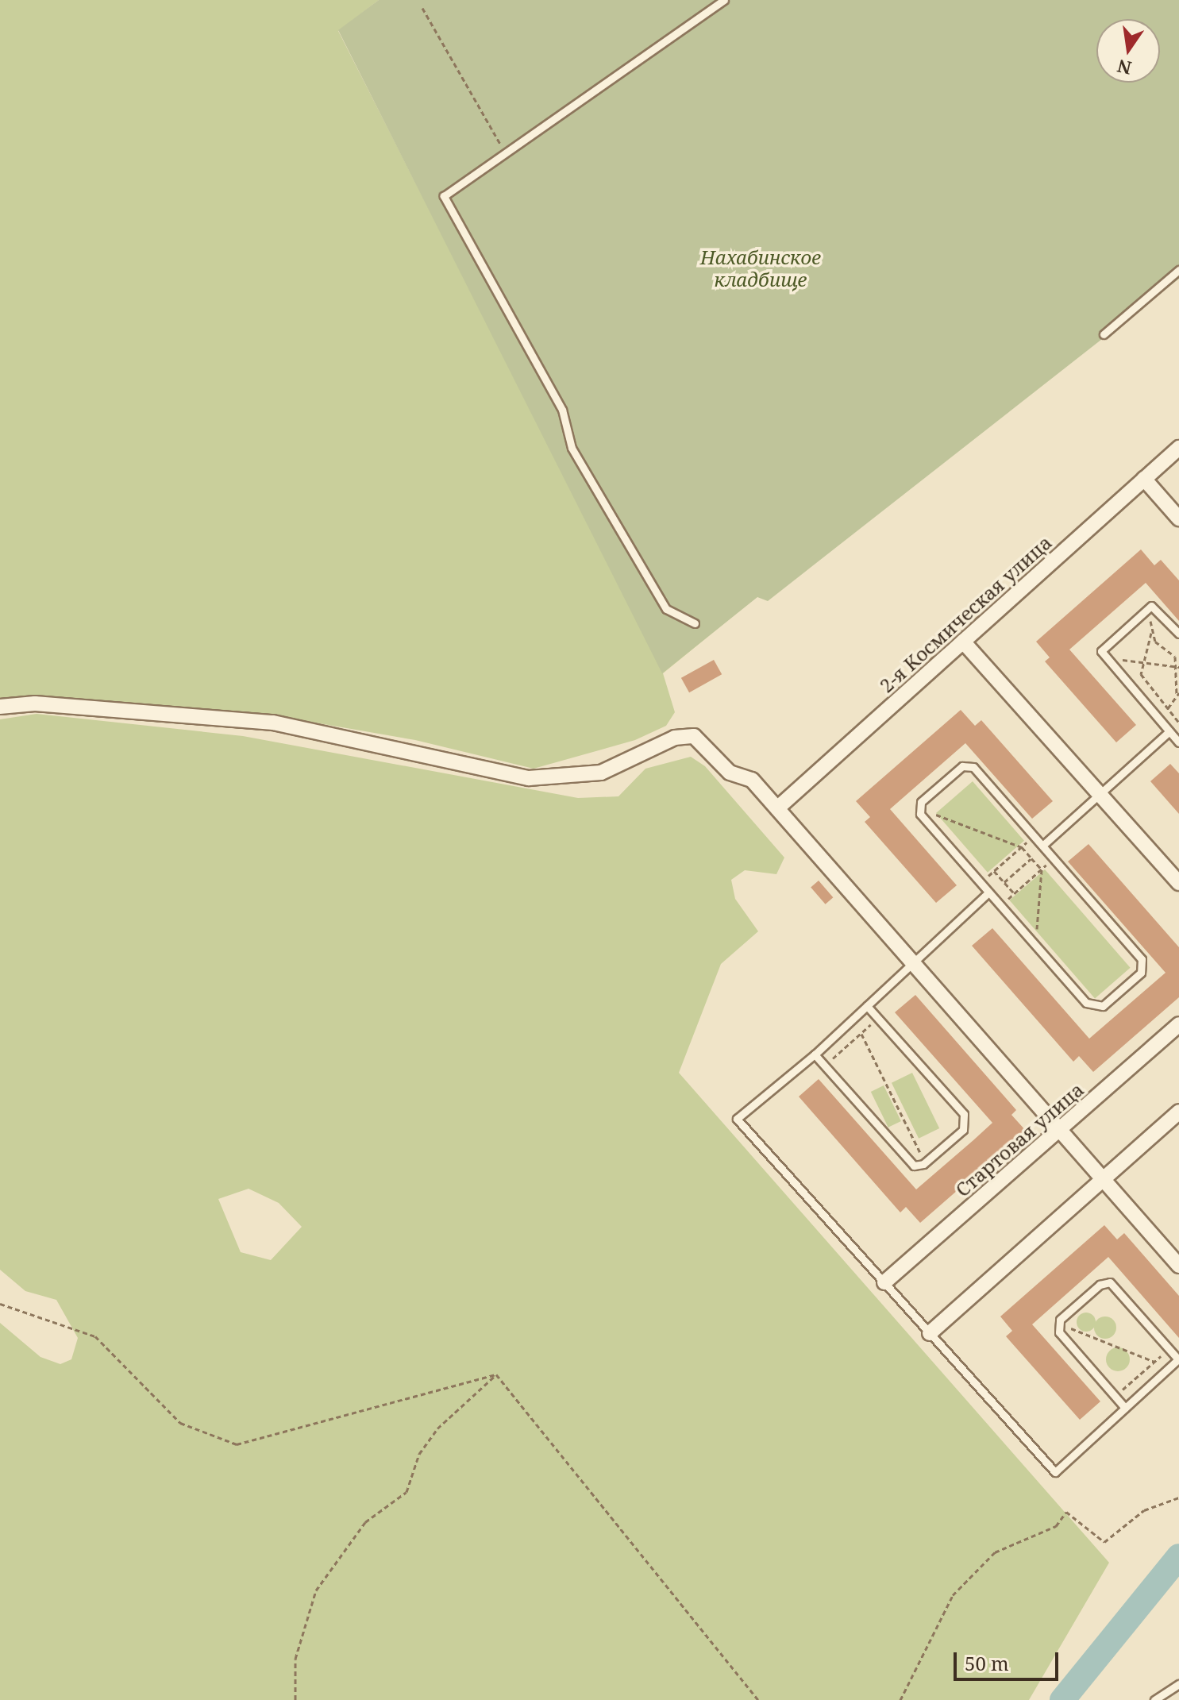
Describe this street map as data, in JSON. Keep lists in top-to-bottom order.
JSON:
{
  "streets": {
    "street": ["2-я Космическая улица", "Стартовая улица"]
  },
  "parks": ["Нахабинское кладбище"],
  "scale_bar": "50 m",
  "north": "bottom"
}
